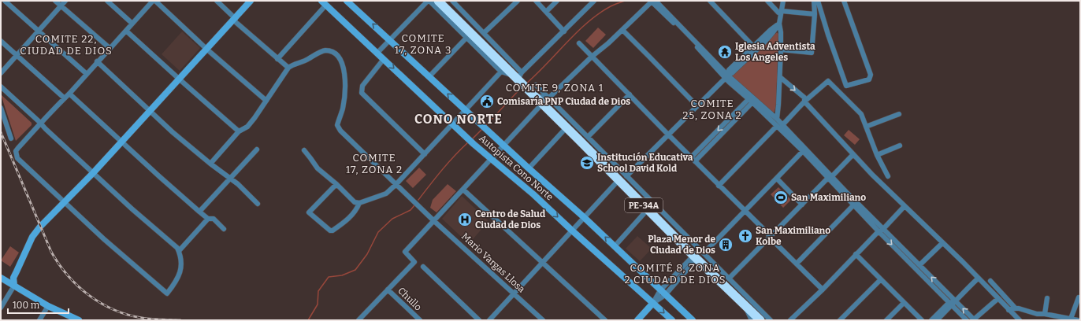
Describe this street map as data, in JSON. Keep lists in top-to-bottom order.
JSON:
{
  "streets": {
    "highway": ["PE-34A"],
    "main road": ["Autopista Cono Norte"],
    "street": ["Mario Vargas Llosa", "Chullo"]
  },
  "districts": [
    "COMITE 17, ZONA 3",
    "COMITE 22, CIUDAD DE DIOS",
    "COMITE 9, ZONA 1",
    "COMITE 25, ZONA 2",
    "CONO NORTE",
    "COMITE 17, ZONA 2",
    "COMITÉ 8, ZONA 2 CIUDAD DE DIOS"
  ],
  "places": {
    "temple": ["Iglesia Adventista Los Angeles"],
    "public building": ["Comisaría PNP Ciudad de Dios"],
    "school or university": ["Institución Educativa School David Kold"],
    "sports": ["San Maximiliano"],
    "hospital": ["Centro de Salud Ciudad de Dios"],
    "church": ["San Maximiliano Kolbe"],
    "building": ["Plaza Menor de Ciudad de Dios"]
  },
  "scale_bar": "100 m"
}
